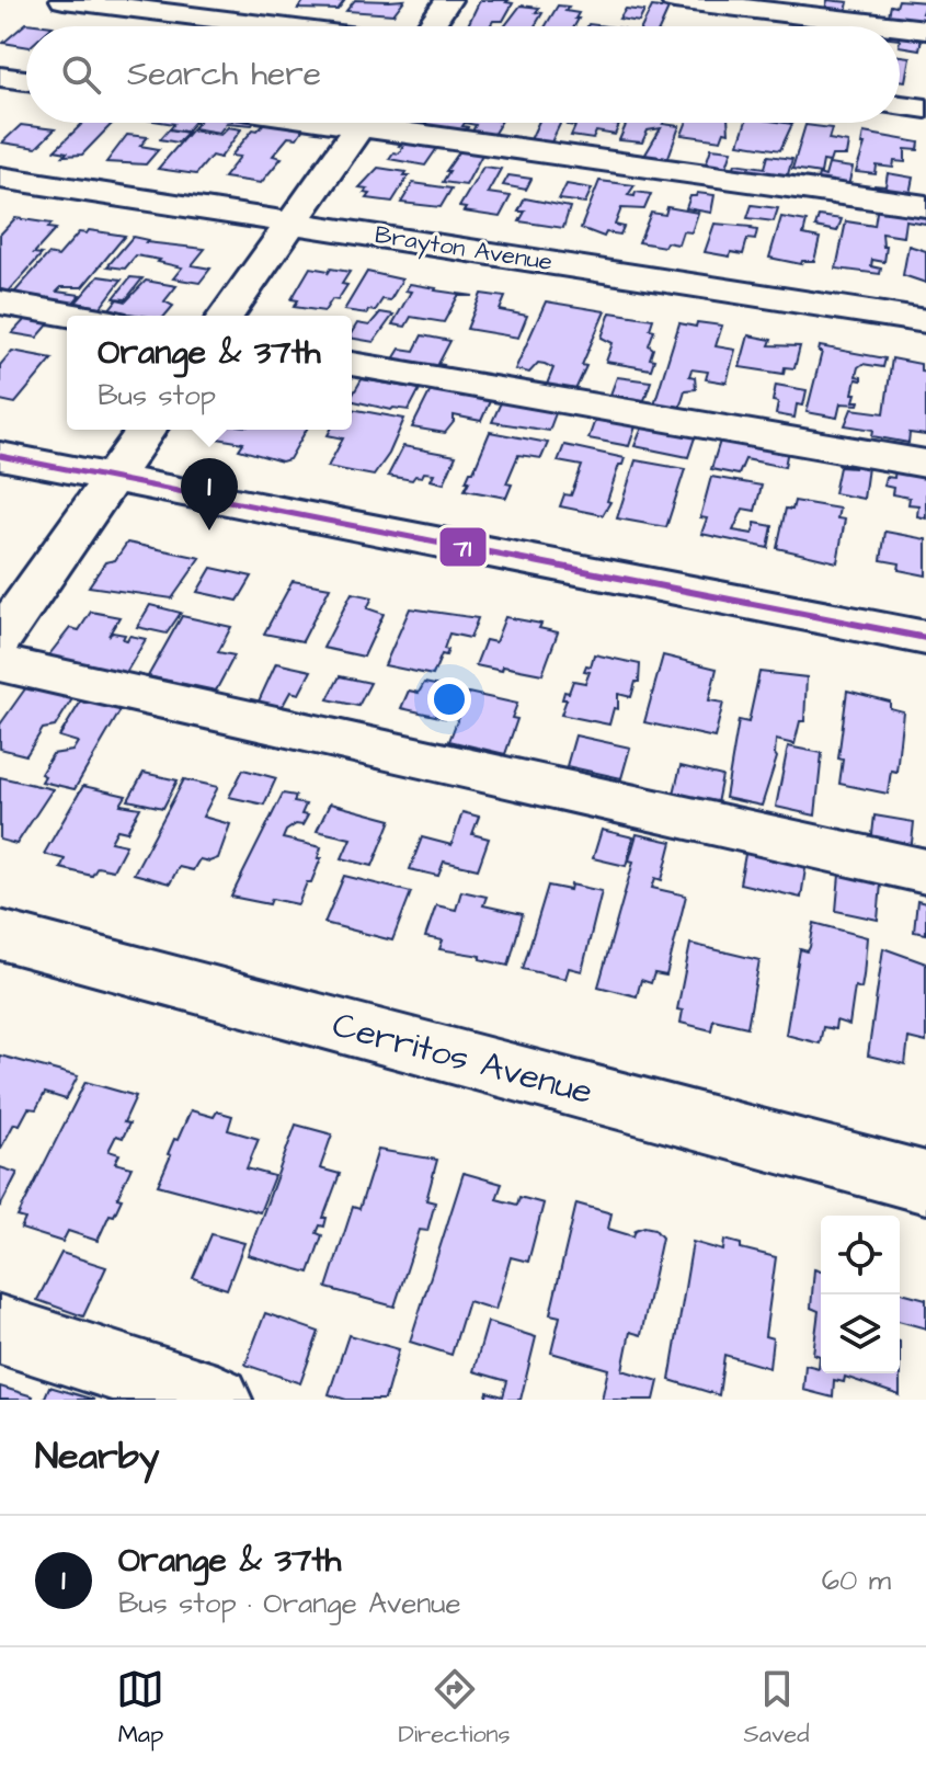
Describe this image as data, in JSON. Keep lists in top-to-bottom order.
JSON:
{
  "streets": {
    "street": ["Brayton Avenue", "Cerritos Avenue"]
  },
  "lines": ["transit line 71"],
  "page": {
    "search": "Search here",
    "popup": ["Orange & 37th", "Bus stop"],
    "pins": "1",
    "heading": "Nearby",
    "list": [
      {
        "mark": "1",
        "name": "Orange & 37th",
        "note": "Bus stop · Orange Avenue",
        "value": "60 m"
      }
    ],
    "nav": ["Map", "Directions", "Saved"]
  }
}
